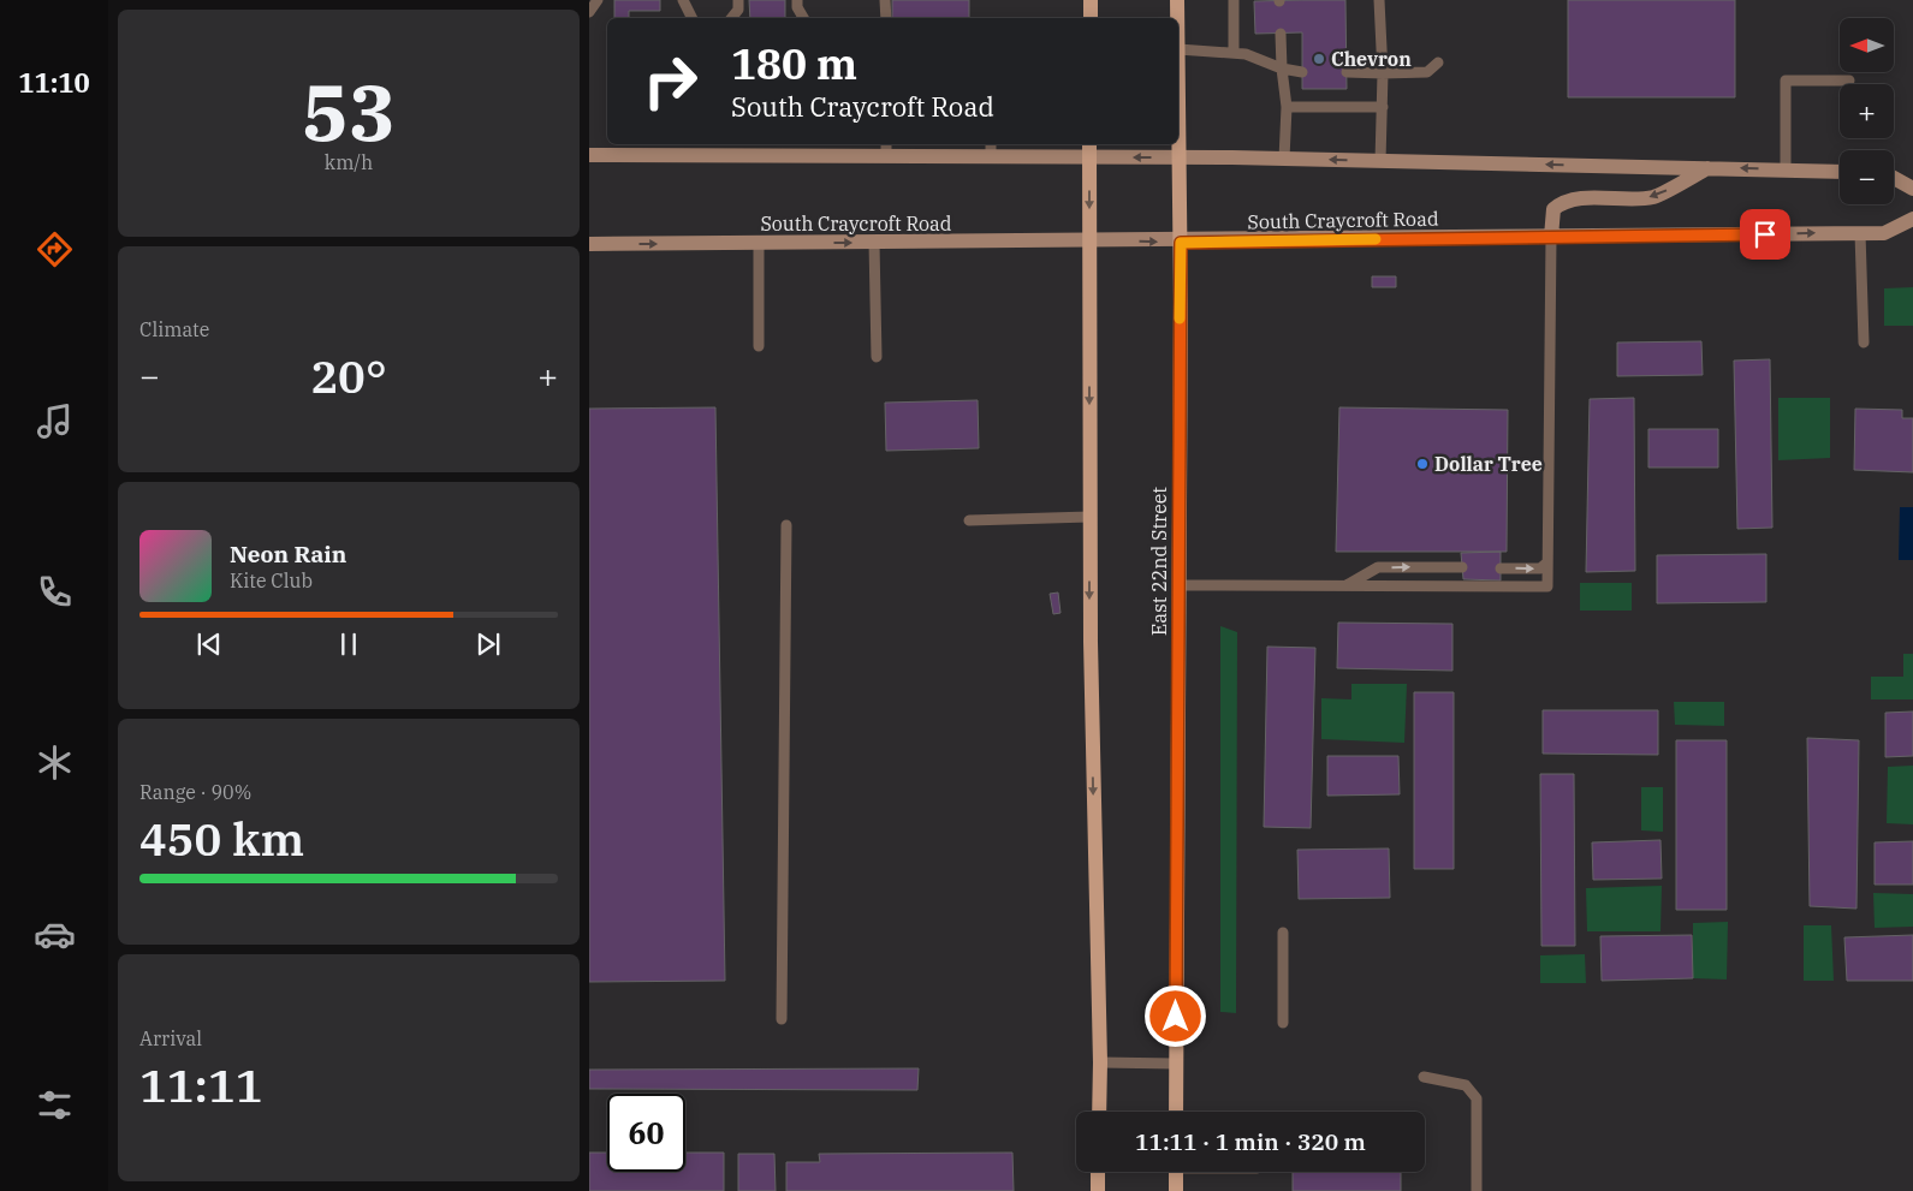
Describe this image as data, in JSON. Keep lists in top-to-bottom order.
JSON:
{
  "streets": {
    "main road": ["South Craycroft Road", "East 22nd Street"]
  },
  "crossings": [
    ["South Craycroft Road", "East 22nd Street"]
  ],
  "places": ["Chevron", "Dollar Tree"],
  "north": "left",
  "page": {
    "tabs": "11:10",
    "tile": [
      ["53", "km/h"],
      "Climate",
      ["Range · 90%", "450 km"],
      ["Arrival", "11:11"]
    ],
    "map_buttons": ["+", "−"],
    "turn": ["180 m", "South Craycroft Road"],
    "heat": ["−", "20°", "+"],
    "song": ["Neon Rain", "Kite Club"],
    "limit": "60",
    "trip": "11:11 · 1 min · 320 m"
  }
}
